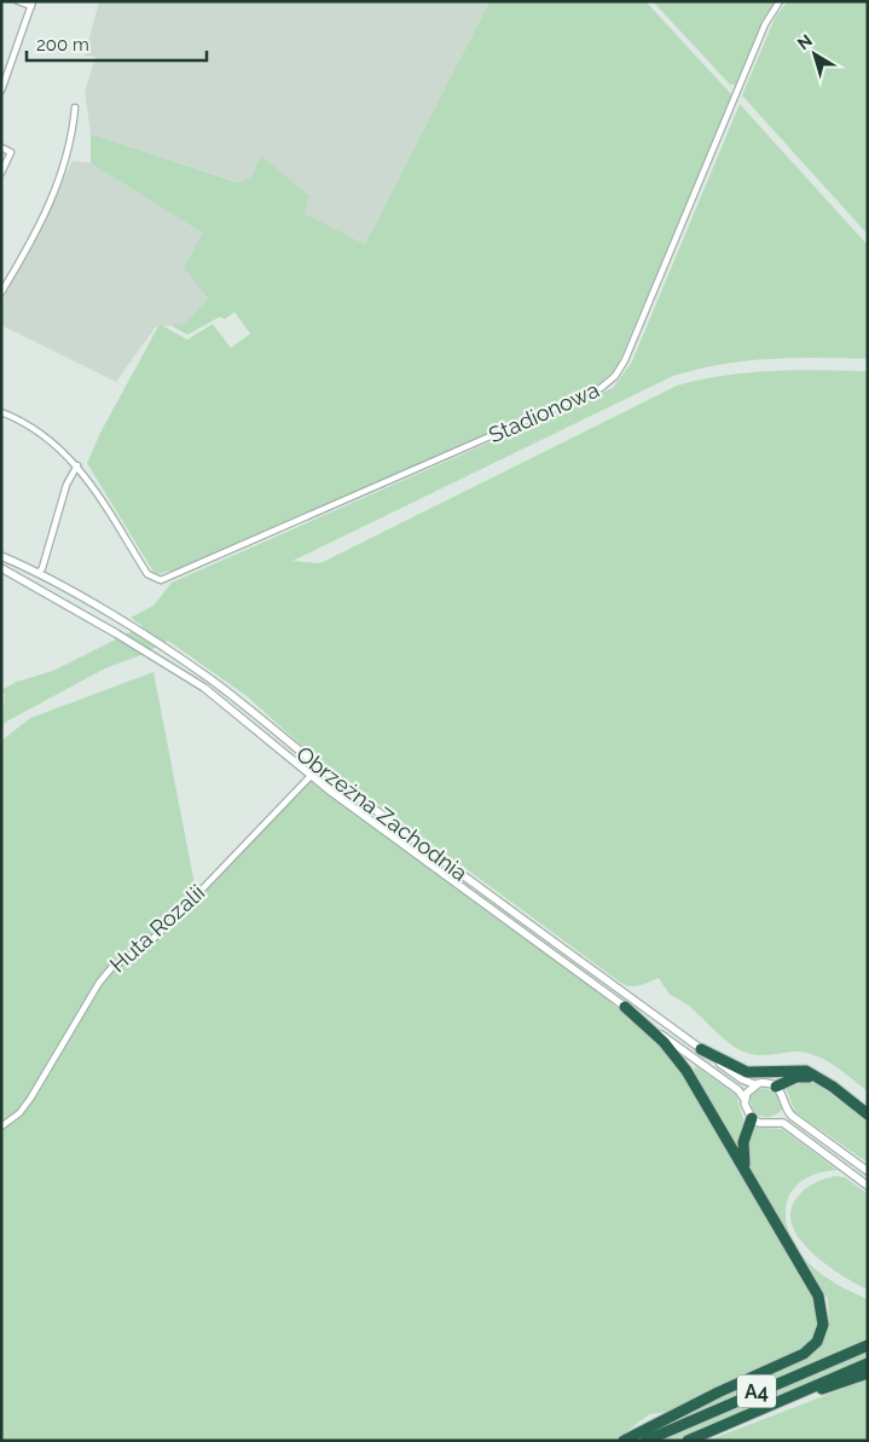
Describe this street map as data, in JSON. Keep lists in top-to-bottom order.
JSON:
{
  "streets": {
    "highway": ["A4"],
    "street": ["Stadionowa", "Obrzeżna Zachodnia", "Huta Rozalii"]
  },
  "crossings": [
    ["Obrzeżna Zachodnia", "Huta Rozalii"]
  ],
  "scale_bar": "200 m",
  "north": "top left"
}
